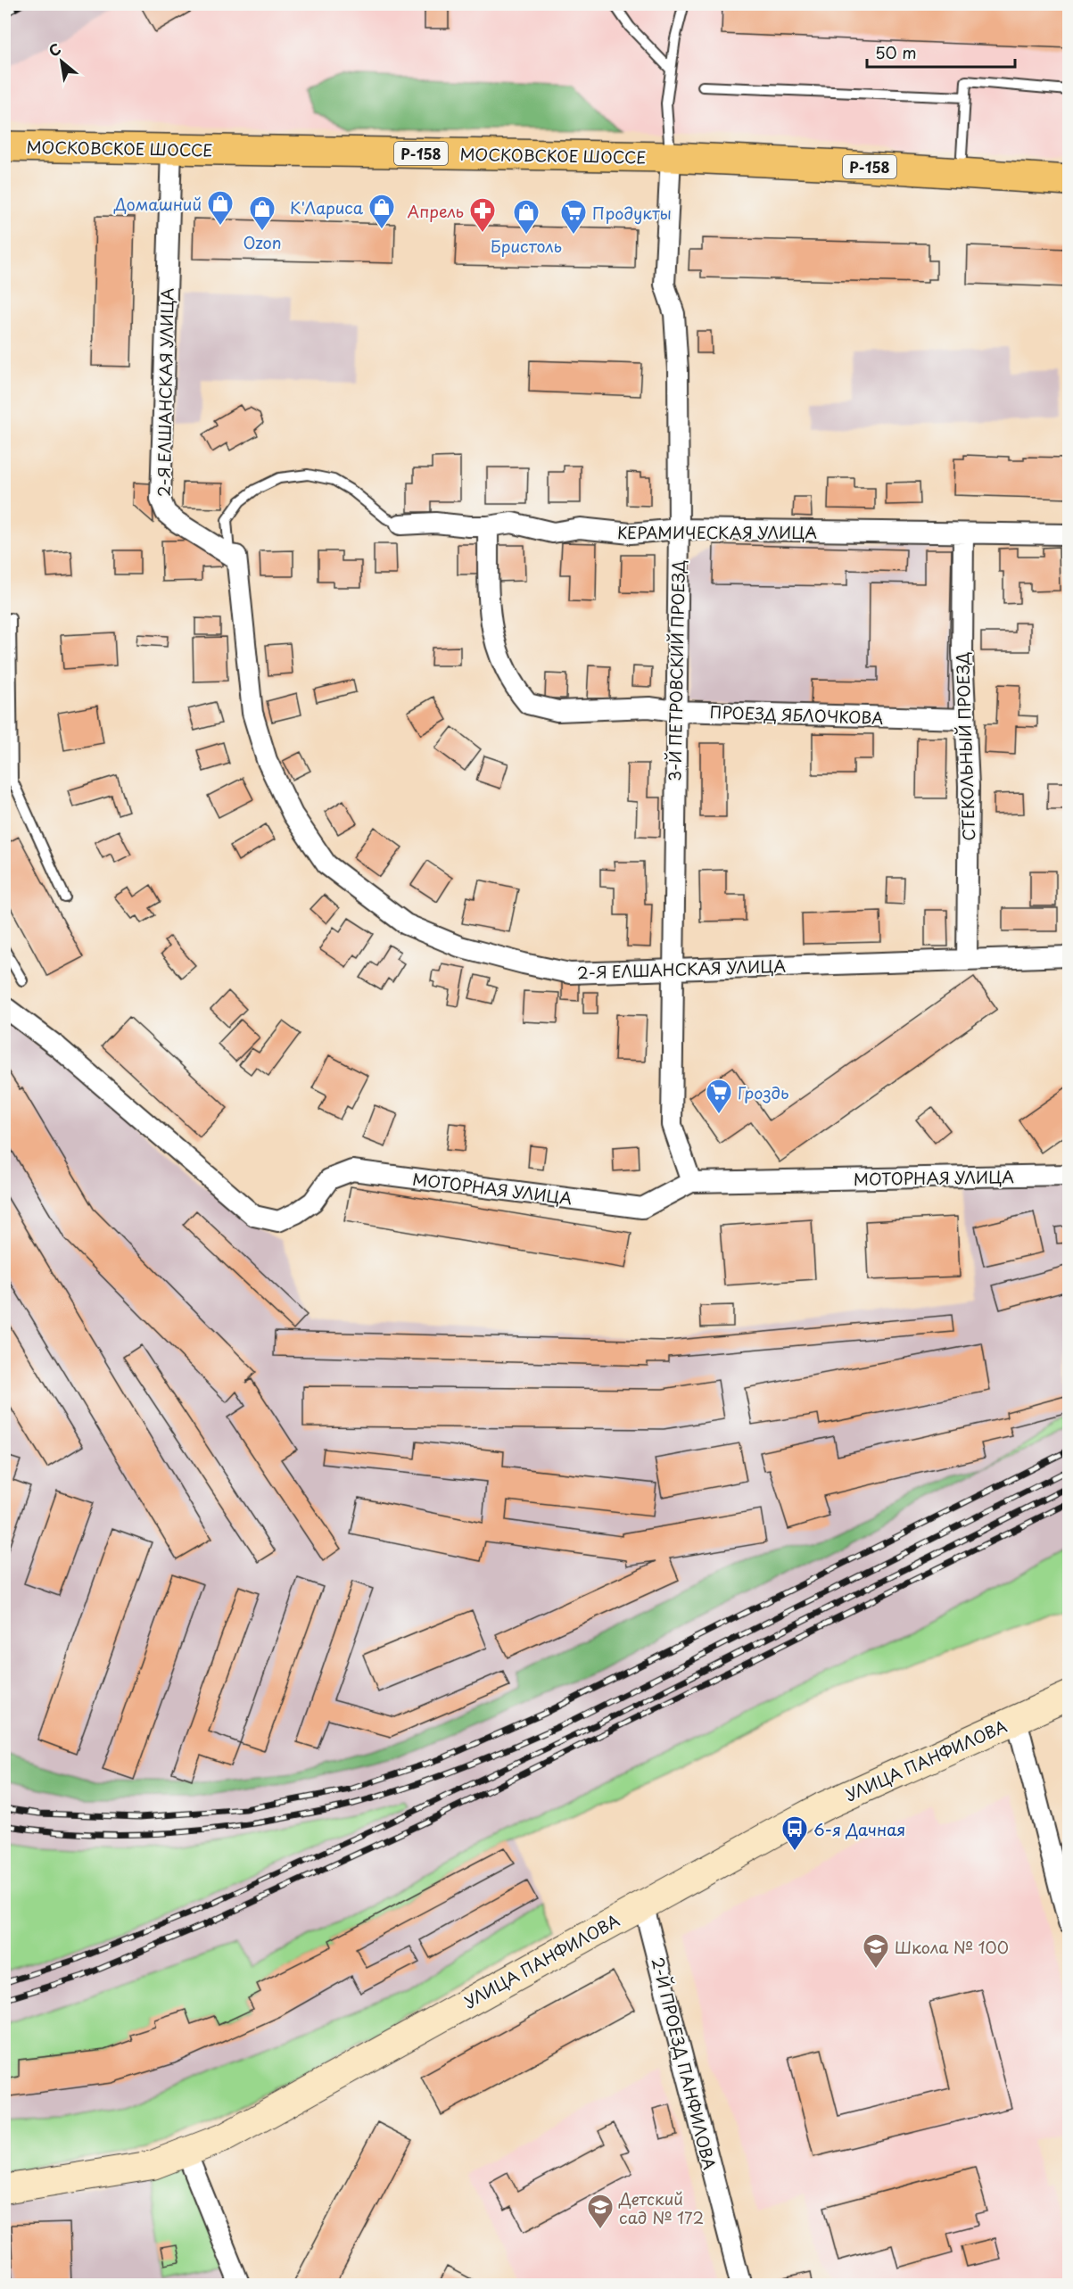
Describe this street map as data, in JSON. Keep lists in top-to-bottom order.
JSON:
{
  "streets": {
    "main road": ["МОСКОВСКОЕ ШОССЕ", "Р-158", "УЛИЦА ПАНФИЛОВА"],
    "street": [
      "2-Я ЕЛШАНСКАЯ УЛИЦА",
      "КЕРАМИЧЕСКАЯ УЛИЦА",
      "3-Й ПЕТРОВСКИЙ ПРОЕЗД",
      "ПРОЕЗД ЯБЛОЧКОВА",
      "СТЕКОЛЬНЫЙ ПРОЕЗД",
      "МОТОРНАЯ УЛИЦА",
      "2-Й ПРОЕЗД ПАНФИЛОВА"
    ]
  },
  "crossings": [
    ["МОСКОВСКОЕ ШОССЕ", "2-Я ЕЛШАНСКАЯ УЛИЦА"],
    ["МОСКОВСКОЕ ШОССЕ", "3-Й ПЕТРОВСКИЙ ПРОЕЗД"],
    ["2-Я ЕЛШАНСКАЯ УЛИЦА", "3-Й ПЕТРОВСКИЙ ПРОЕЗД"],
    ["2-Я ЕЛШАНСКАЯ УЛИЦА", "СТЕКОЛЬНЫЙ ПРОЕЗД"],
    ["КЕРАМИЧЕСКАЯ УЛИЦА", "3-Й ПЕТРОВСКИЙ ПРОЕЗД"],
    ["КЕРАМИЧЕСКАЯ УЛИЦА", "ПРОЕЗД ЯБЛОЧКОВА"],
    ["КЕРАМИЧЕСКАЯ УЛИЦА", "СТЕКОЛЬНЫЙ ПРОЕЗД"],
    ["3-Й ПЕТРОВСКИЙ ПРОЕЗД", "ПРОЕЗД ЯБЛОЧКОВА"],
    ["3-Й ПЕТРОВСКИЙ ПРОЕЗД", "МОТОРНАЯ УЛИЦА"],
    ["ПРОЕЗД ЯБЛОЧКОВА", "СТЕКОЛЬНЫЙ ПРОЕЗД"],
    ["УЛИЦА ПАНФИЛОВА", "2-Й ПРОЕЗД ПАНФИЛОВА"]
  ],
  "places": {
    "shop": [
      "Домашний",
      "К'Лариса",
      "Ozon",
      "Бристоль"
    ],
    "pharmacy": ["Апрель"],
    "supermarket": ["Продукты", "Гроздь"],
    "bus stop": ["6-я Дачная"],
    "school or university": ["Школа № 100", "Детский сад № 172"]
  },
  "scale_bar": "50 m",
  "north": "top left"
}
